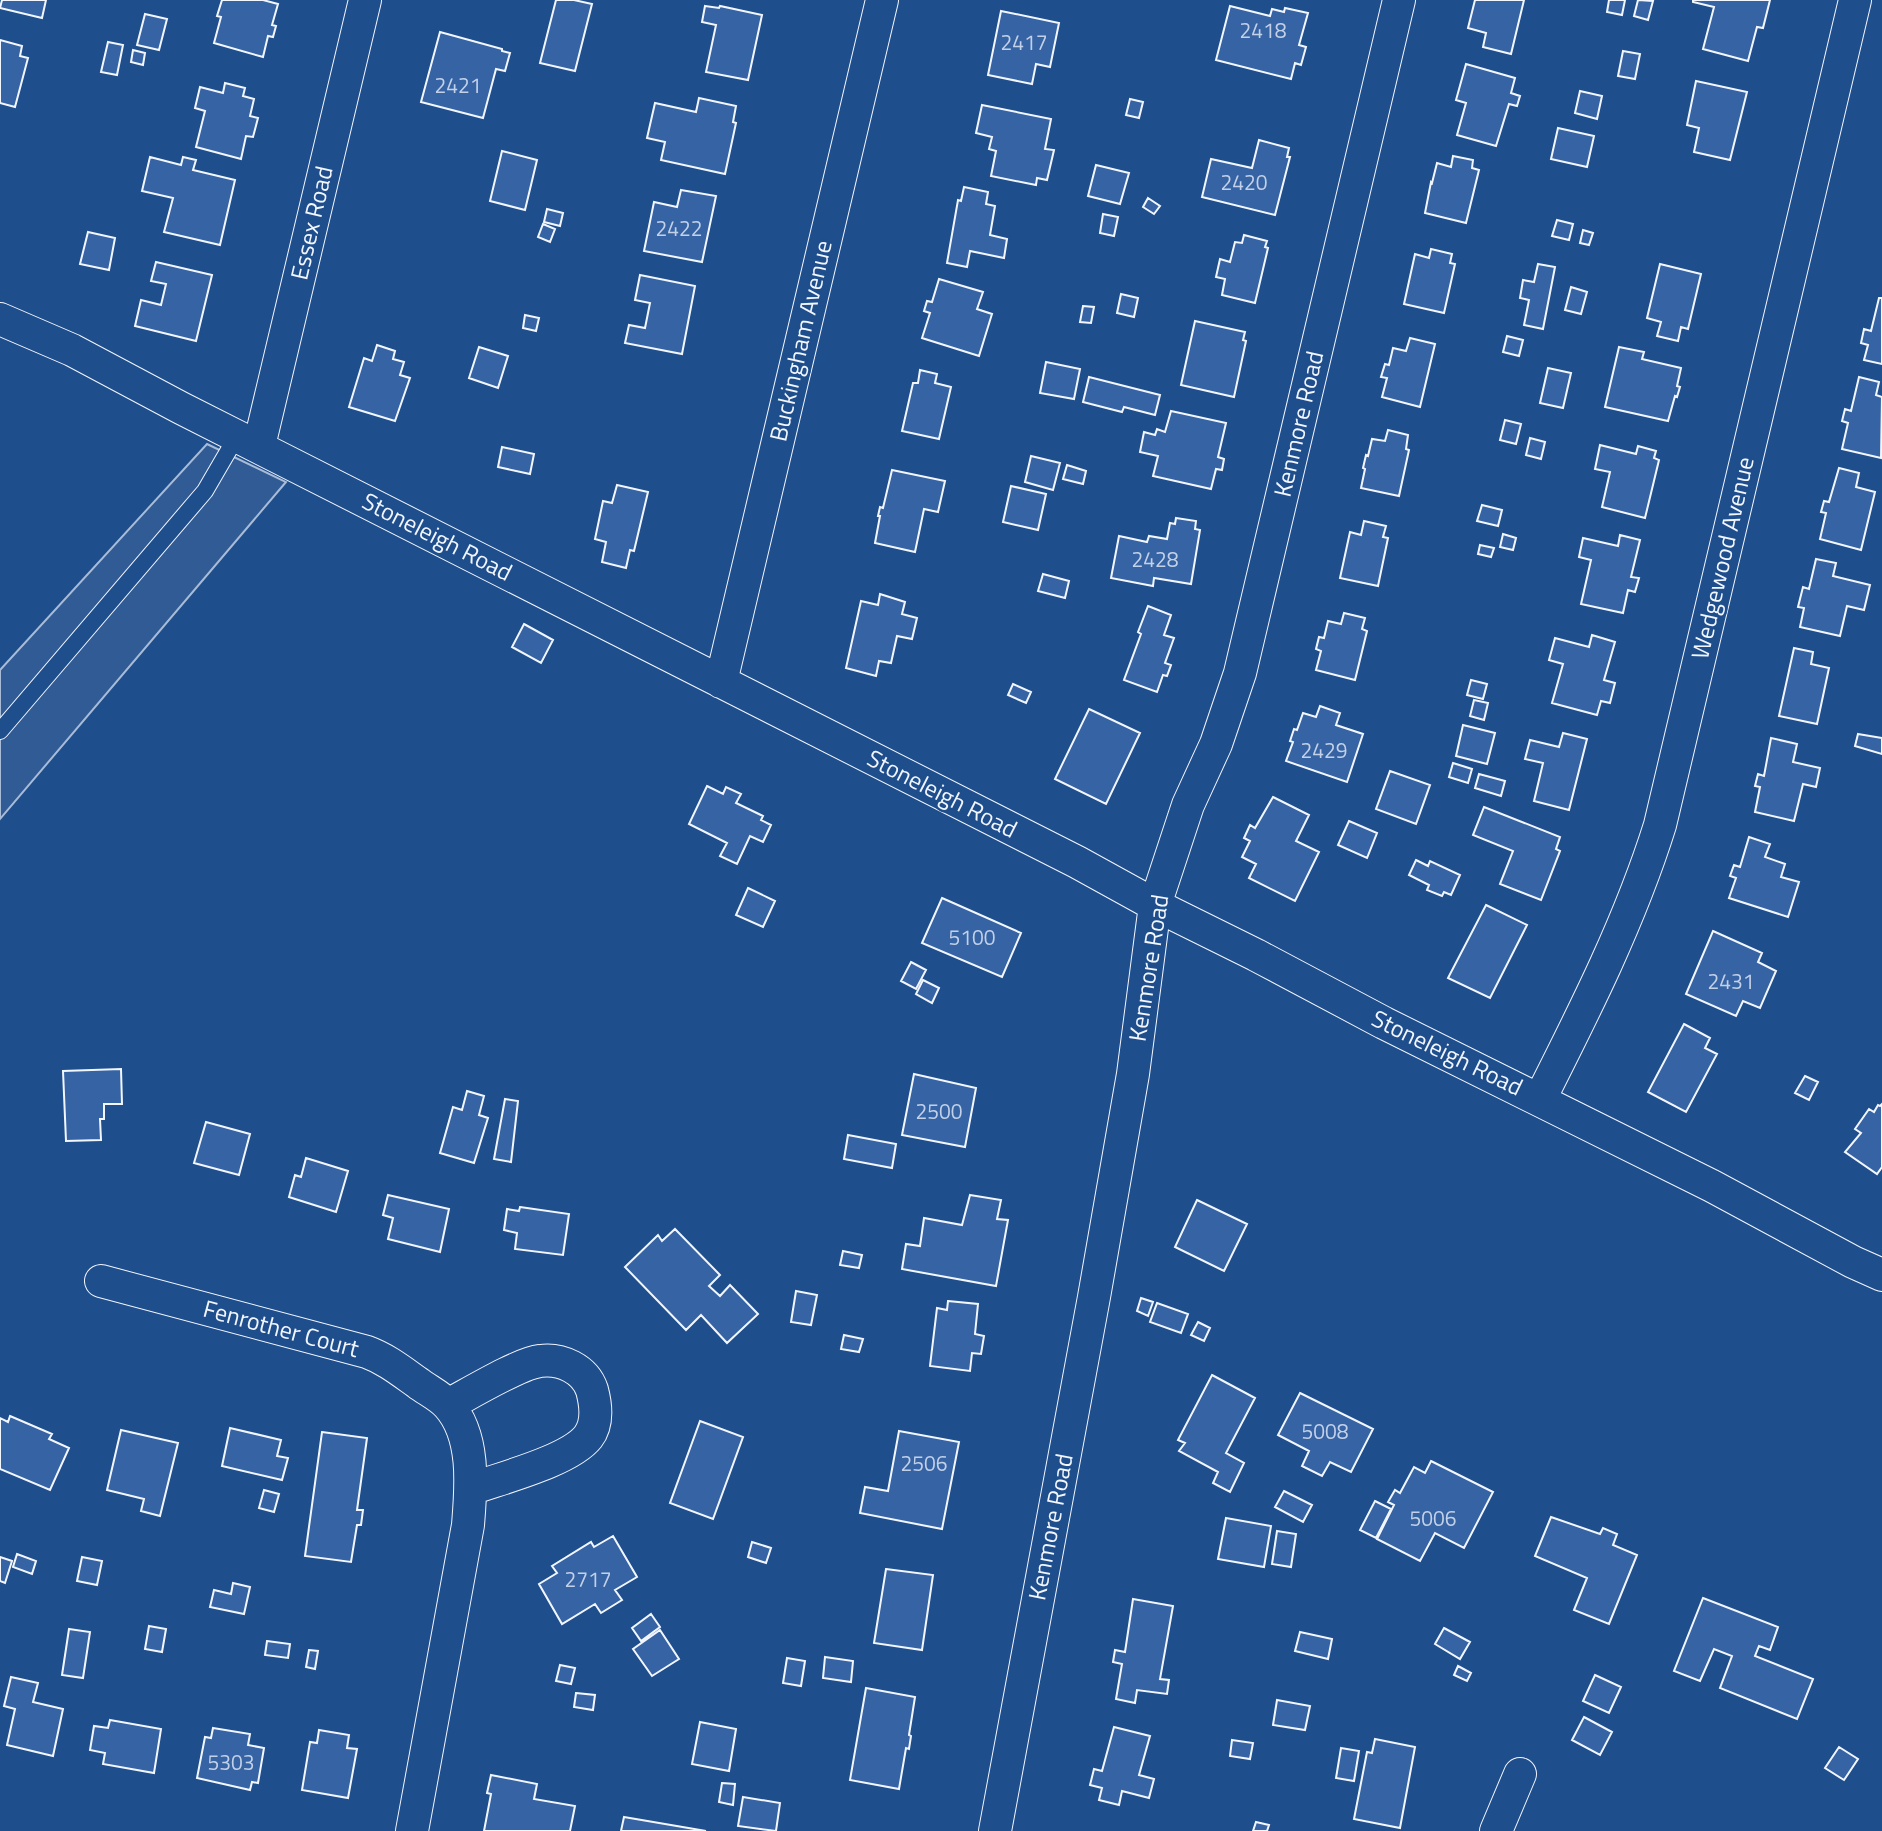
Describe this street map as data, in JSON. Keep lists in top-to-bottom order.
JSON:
{
  "streets": {
    "street": [
      "Essex Road",
      "Buckingham Avenue",
      "Kenmore Road",
      "Stoneleigh Road",
      "Wedgewood Avenue",
      "Fenrother Court"
    ]
  },
  "crossings": [
    ["Essex Road", "Stoneleigh Road"],
    ["Buckingham Avenue", "Stoneleigh Road"],
    ["Kenmore Road", "Stoneleigh Road"],
    ["Stoneleigh Road", "Wedgewood Avenue"]
  ],
  "house_numbers": [
    "2418",
    "2417",
    "2421",
    "2420",
    "2422",
    "2428",
    "2429",
    "5100",
    "2431",
    "2500",
    "5008",
    "2506",
    "5006",
    "2717",
    "5303"
  ]
}
